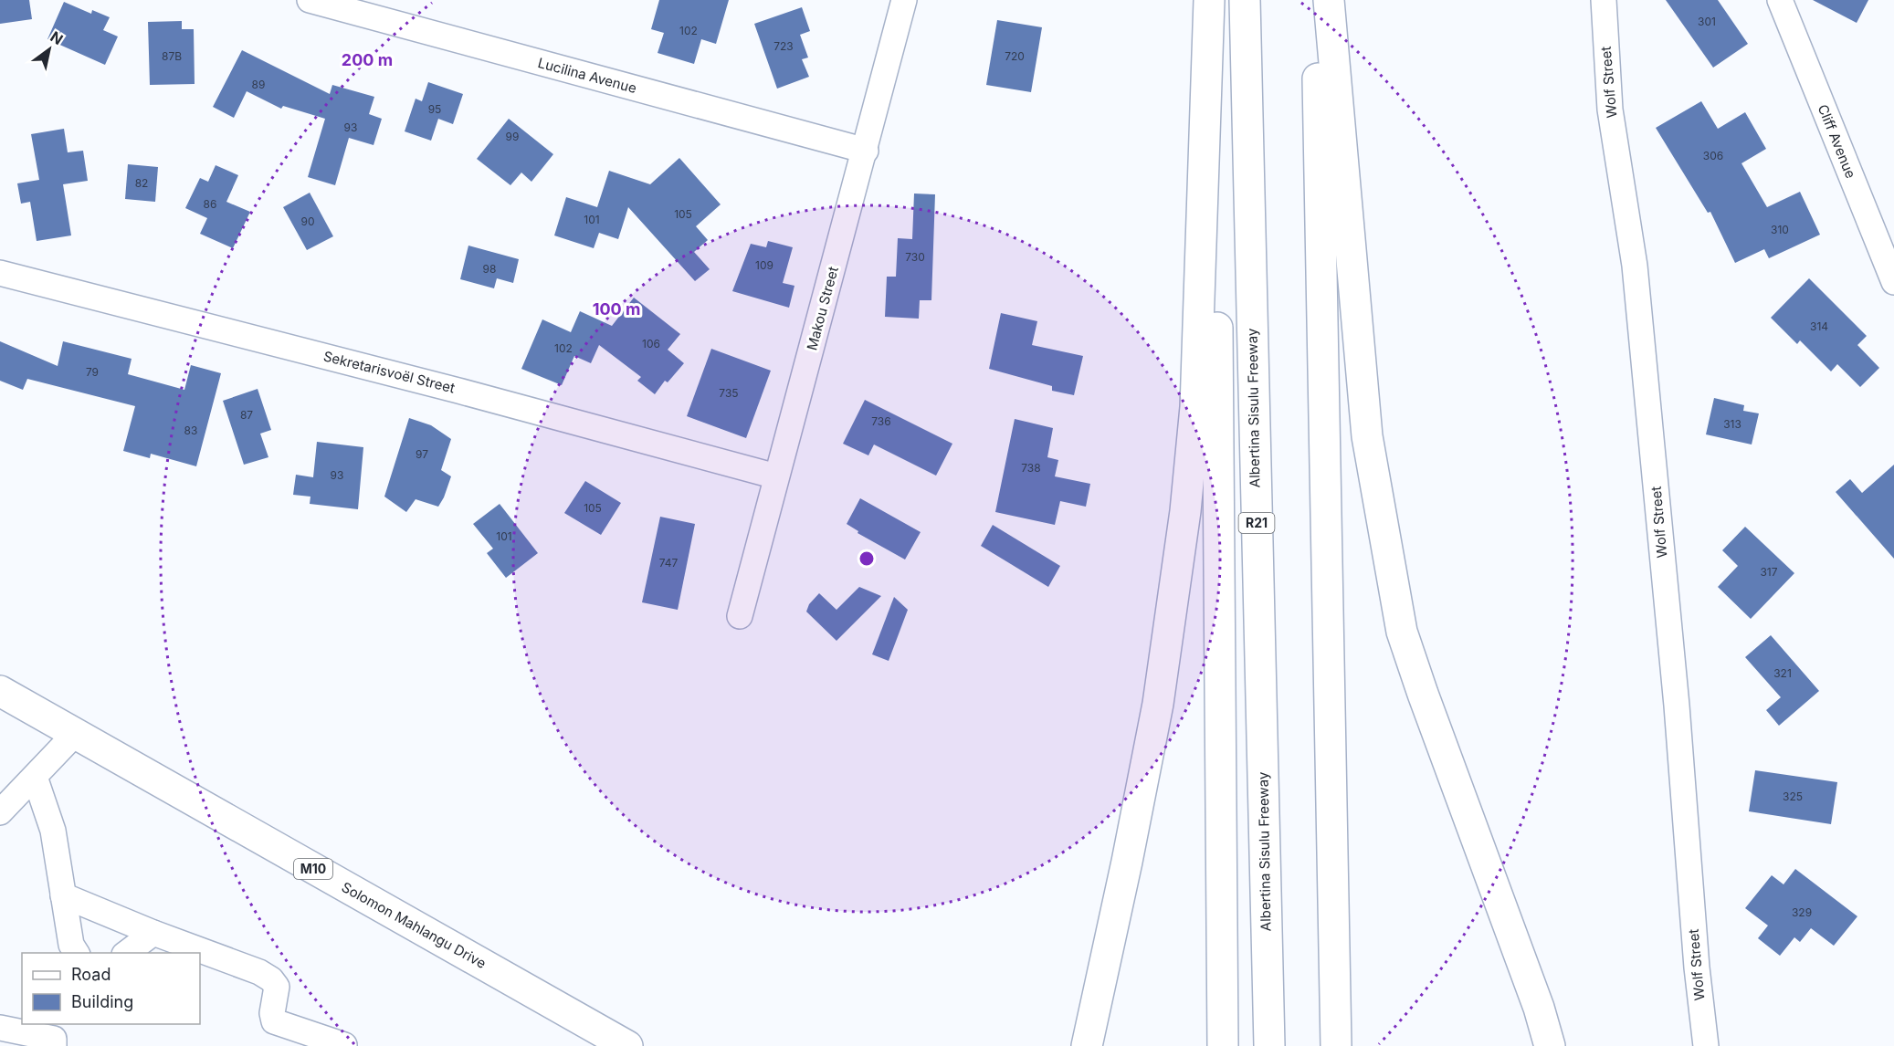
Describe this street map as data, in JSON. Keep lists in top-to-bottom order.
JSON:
{
  "streets": {
    "main road": [
      "Albertina Sisulu Freeway",
      "R21",
      "M10",
      "Solomon Mahlangu Drive"
    ],
    "street": [
      "Lucilina Avenue",
      "Wolf Street",
      "Cliff Avenue",
      "Makou Street",
      "Sekretarisvoël Street"
    ]
  },
  "crossings": [
    ["Lucilina Avenue", "Makou Street"],
    ["Makou Street", "Sekretarisvoël Street"]
  ],
  "house_numbers": [
    "301",
    "102",
    "723",
    "87B",
    "720",
    "89",
    "95",
    "93",
    "99",
    "306",
    "82",
    "86",
    "105",
    "101",
    "90",
    "310",
    "730",
    "109",
    "98",
    "314",
    "106",
    "102",
    "79",
    "735",
    "87",
    "736",
    "313",
    "83",
    "97",
    "738",
    "93",
    "105",
    "101",
    "747",
    "317",
    "321",
    "325",
    "329"
  ],
  "legend": ["Road", "Building"],
  "north": "top right",
  "rings": ["200 m", "100 m"]
}
